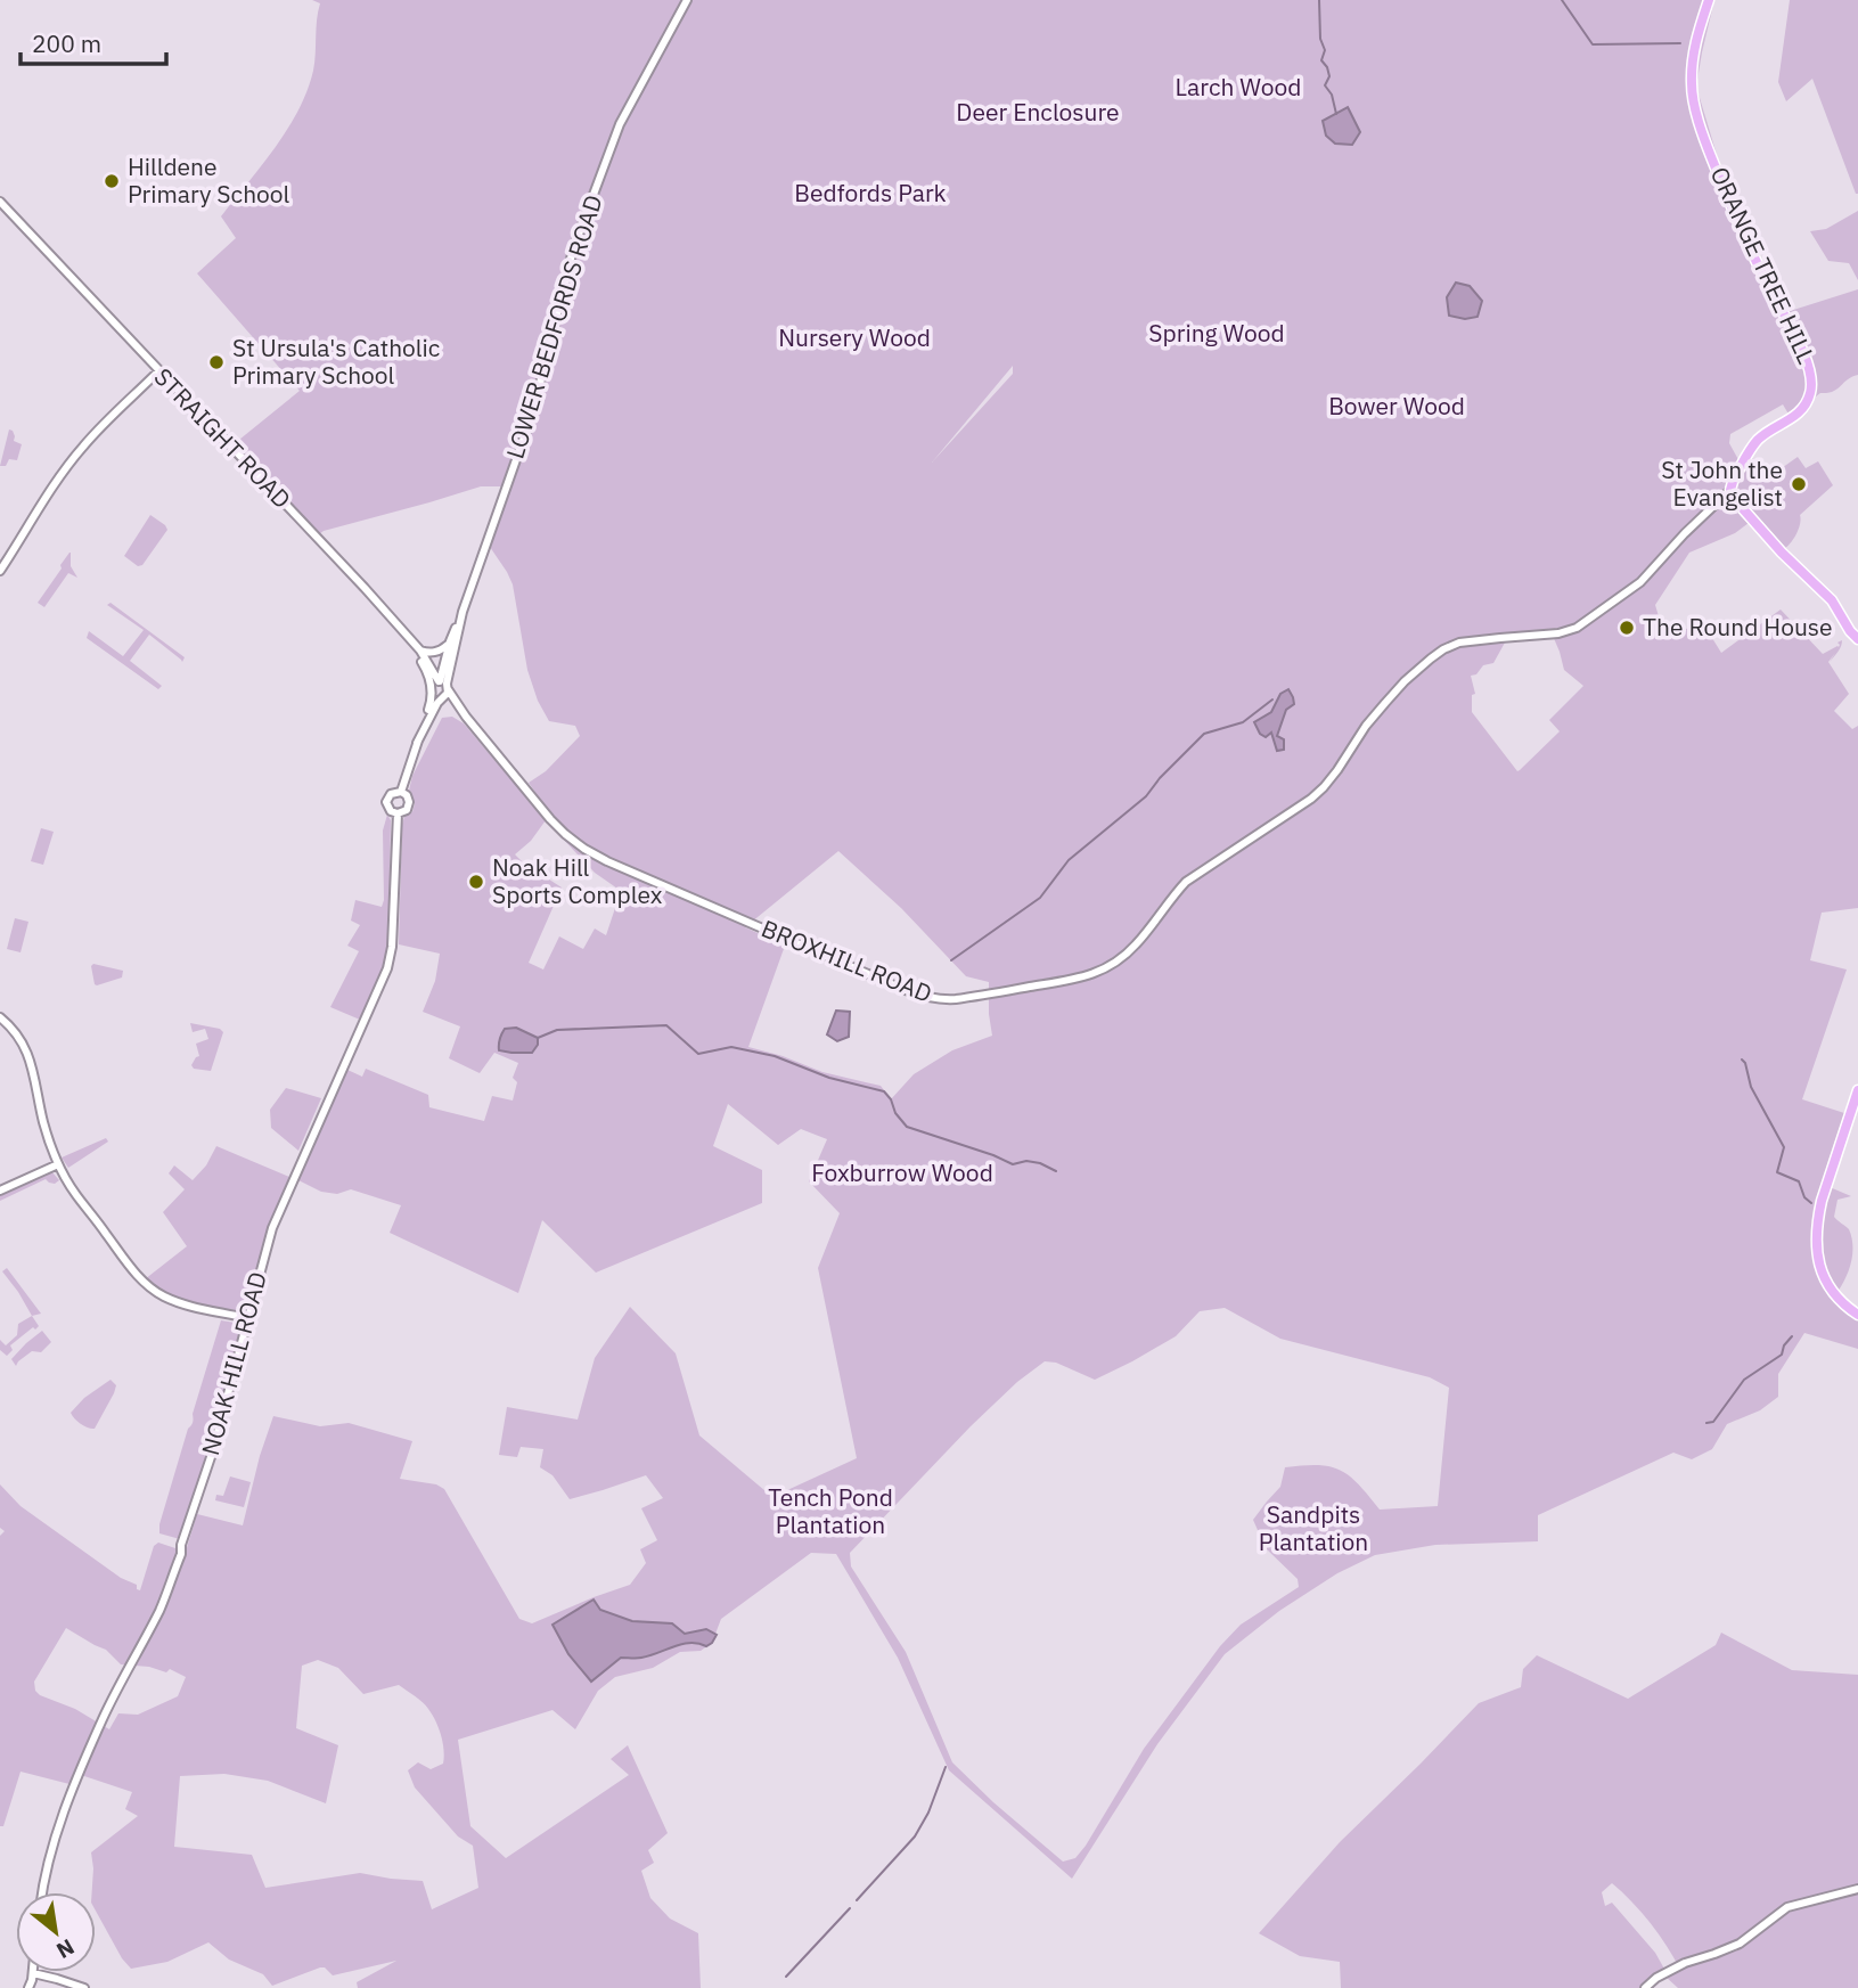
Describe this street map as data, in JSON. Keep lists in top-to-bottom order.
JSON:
{
  "streets": {
    "main road": ["ORANGE TREE HILL"],
    "street": [
      "LOWER BEDFORDS ROAD",
      "STRAIGHT ROAD",
      "BROXHILL ROAD",
      "NOAK HILL ROAD"
    ]
  },
  "crossings": [
    ["ORANGE TREE HILL", "BROXHILL ROAD"],
    ["LOWER BEDFORDS ROAD", "STRAIGHT ROAD"],
    ["LOWER BEDFORDS ROAD", "BROXHILL ROAD"],
    ["LOWER BEDFORDS ROAD", "NOAK HILL ROAD"],
    ["STRAIGHT ROAD", "BROXHILL ROAD"],
    ["STRAIGHT ROAD", "NOAK HILL ROAD"],
    ["BROXHILL ROAD", "NOAK HILL ROAD"]
  ],
  "parks": [
    "Larch Wood",
    "Deer Enclosure",
    "Bedfords Park",
    "Spring Wood",
    "Nursery Wood",
    "Bower Wood",
    "Foxburrow Wood",
    "Tench Pond Plantation",
    "Sandpits Plantation"
  ],
  "places": [
    "Hilldene Primary School",
    "St Ursula's Catholic Primary School",
    "St John the Evangelist",
    "The Round House",
    "Noak Hill Sports Complex"
  ],
  "scale_bar": "200 m",
  "north": "bottom right"
}
